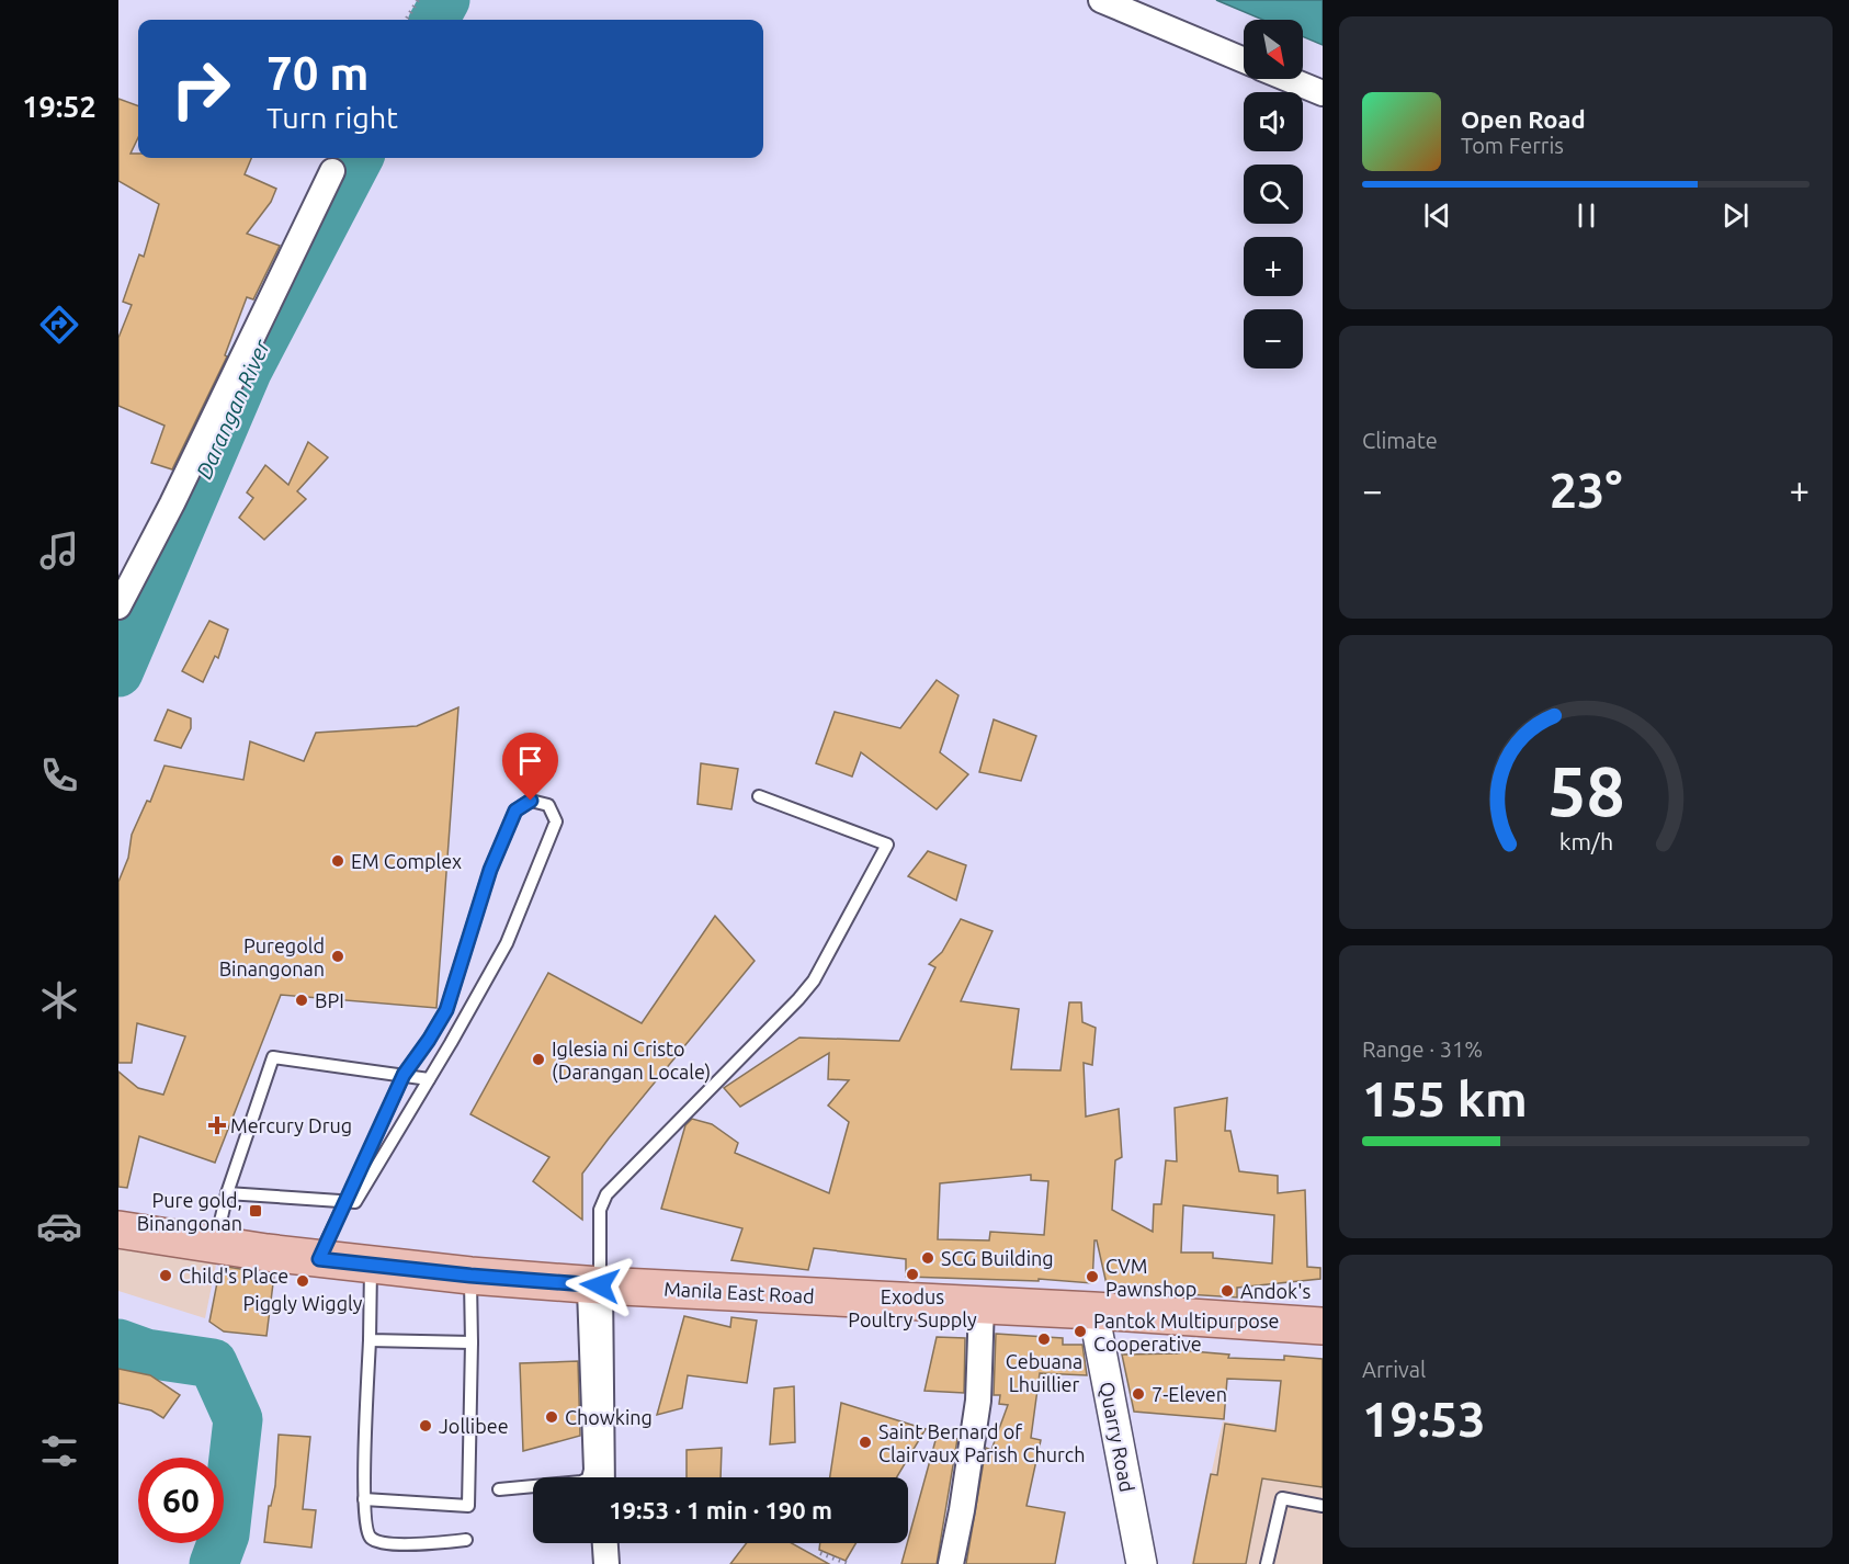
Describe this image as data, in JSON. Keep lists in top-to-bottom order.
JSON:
{
  "streets": {
    "main road": ["Manila East Road"],
    "street": ["Quarry Road"]
  },
  "crossings": [
    ["Manila East Road", "Quarry Road"]
  ],
  "water": ["Darangan River"],
  "places": {
    "other": [
      "EM Complex",
      "Puregold Binangonan",
      "BPI",
      "Iglesia ni Cristo (Darangan Locale)",
      "SCG Building",
      "Exodus Poultry Supply",
      "Child's Place",
      "CVM Pawnshop",
      "Piggly Wiggly",
      "Andok's",
      "Pantok Multipurpose Cooperative",
      "Cebuana Lhuillier",
      "7-Eleven",
      "Chowking",
      "Jollibee",
      "Saint Bernard of Clairvaux Parish Church"
    ],
    "health": ["Mercury Drug"],
    "transit": ["Pure gold, Binangonan"]
  },
  "north": "bottom right",
  "page": {
    "tabs": "19:52",
    "map_buttons": ["+", "−"],
    "turn": ["70 m", "Turn right"],
    "song": ["Open Road", "Tom Ferris"],
    "tile": [
      "Climate",
      ["Range · 31%", "155 km"],
      ["Arrival", "19:53"]
    ],
    "heat": ["−", "23°", "+"],
    "limit": "60",
    "trip": "19:53 · 1 min · 190 m",
    "gauge": ["58", "km/h"]
  }
}
